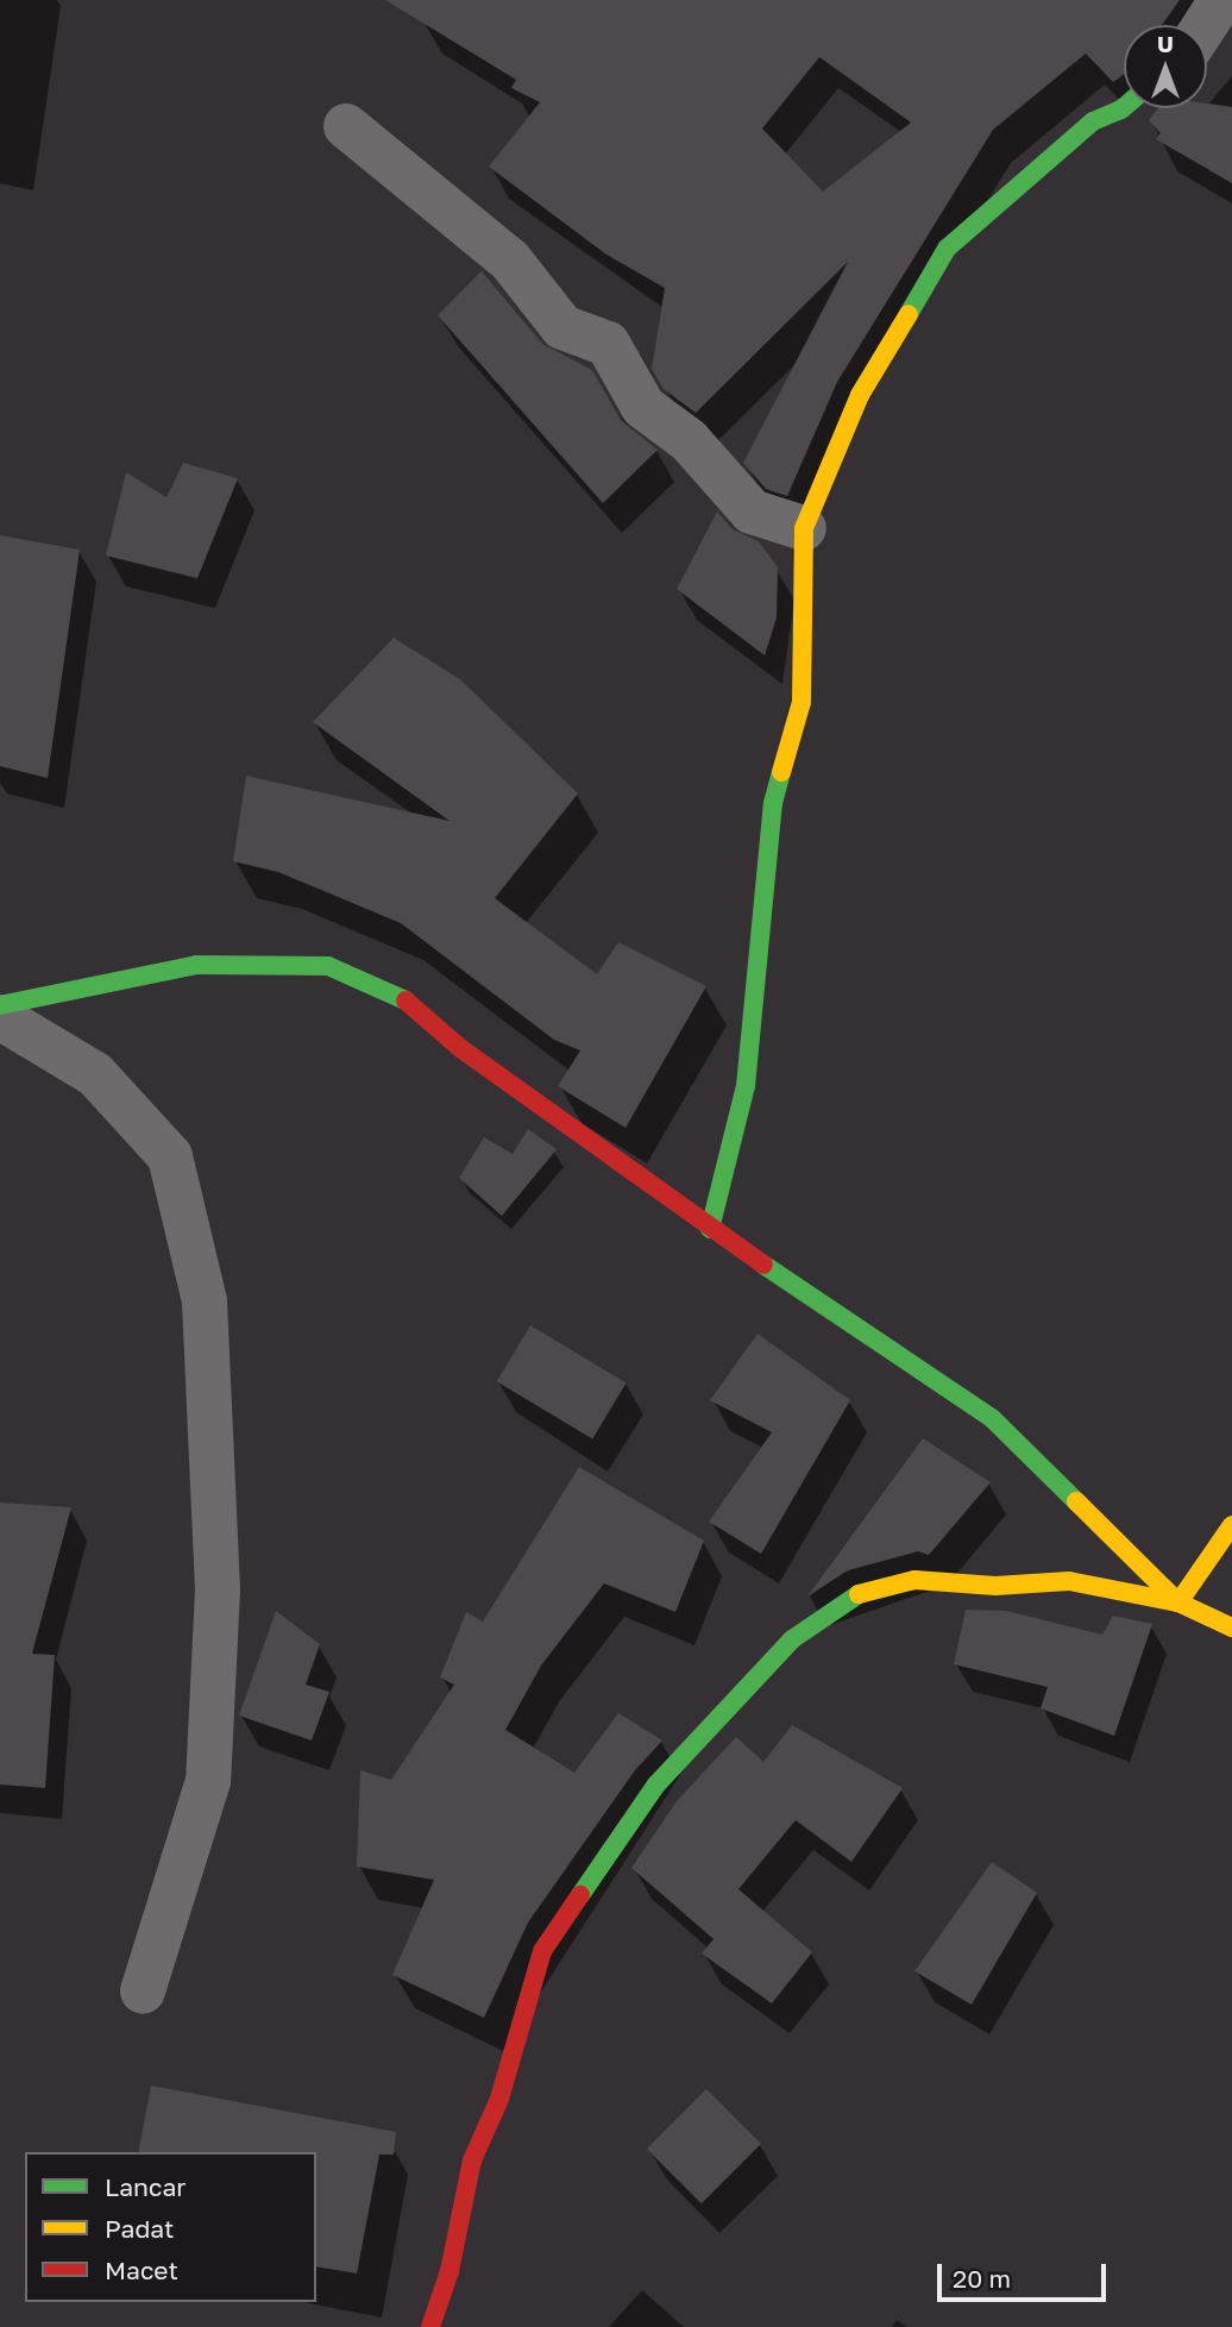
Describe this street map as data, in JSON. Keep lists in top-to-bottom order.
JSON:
{
  "legend": ["Lancar", "Padat", "Macet"],
  "scale_bar": "20 m",
  "north": "top"
}
